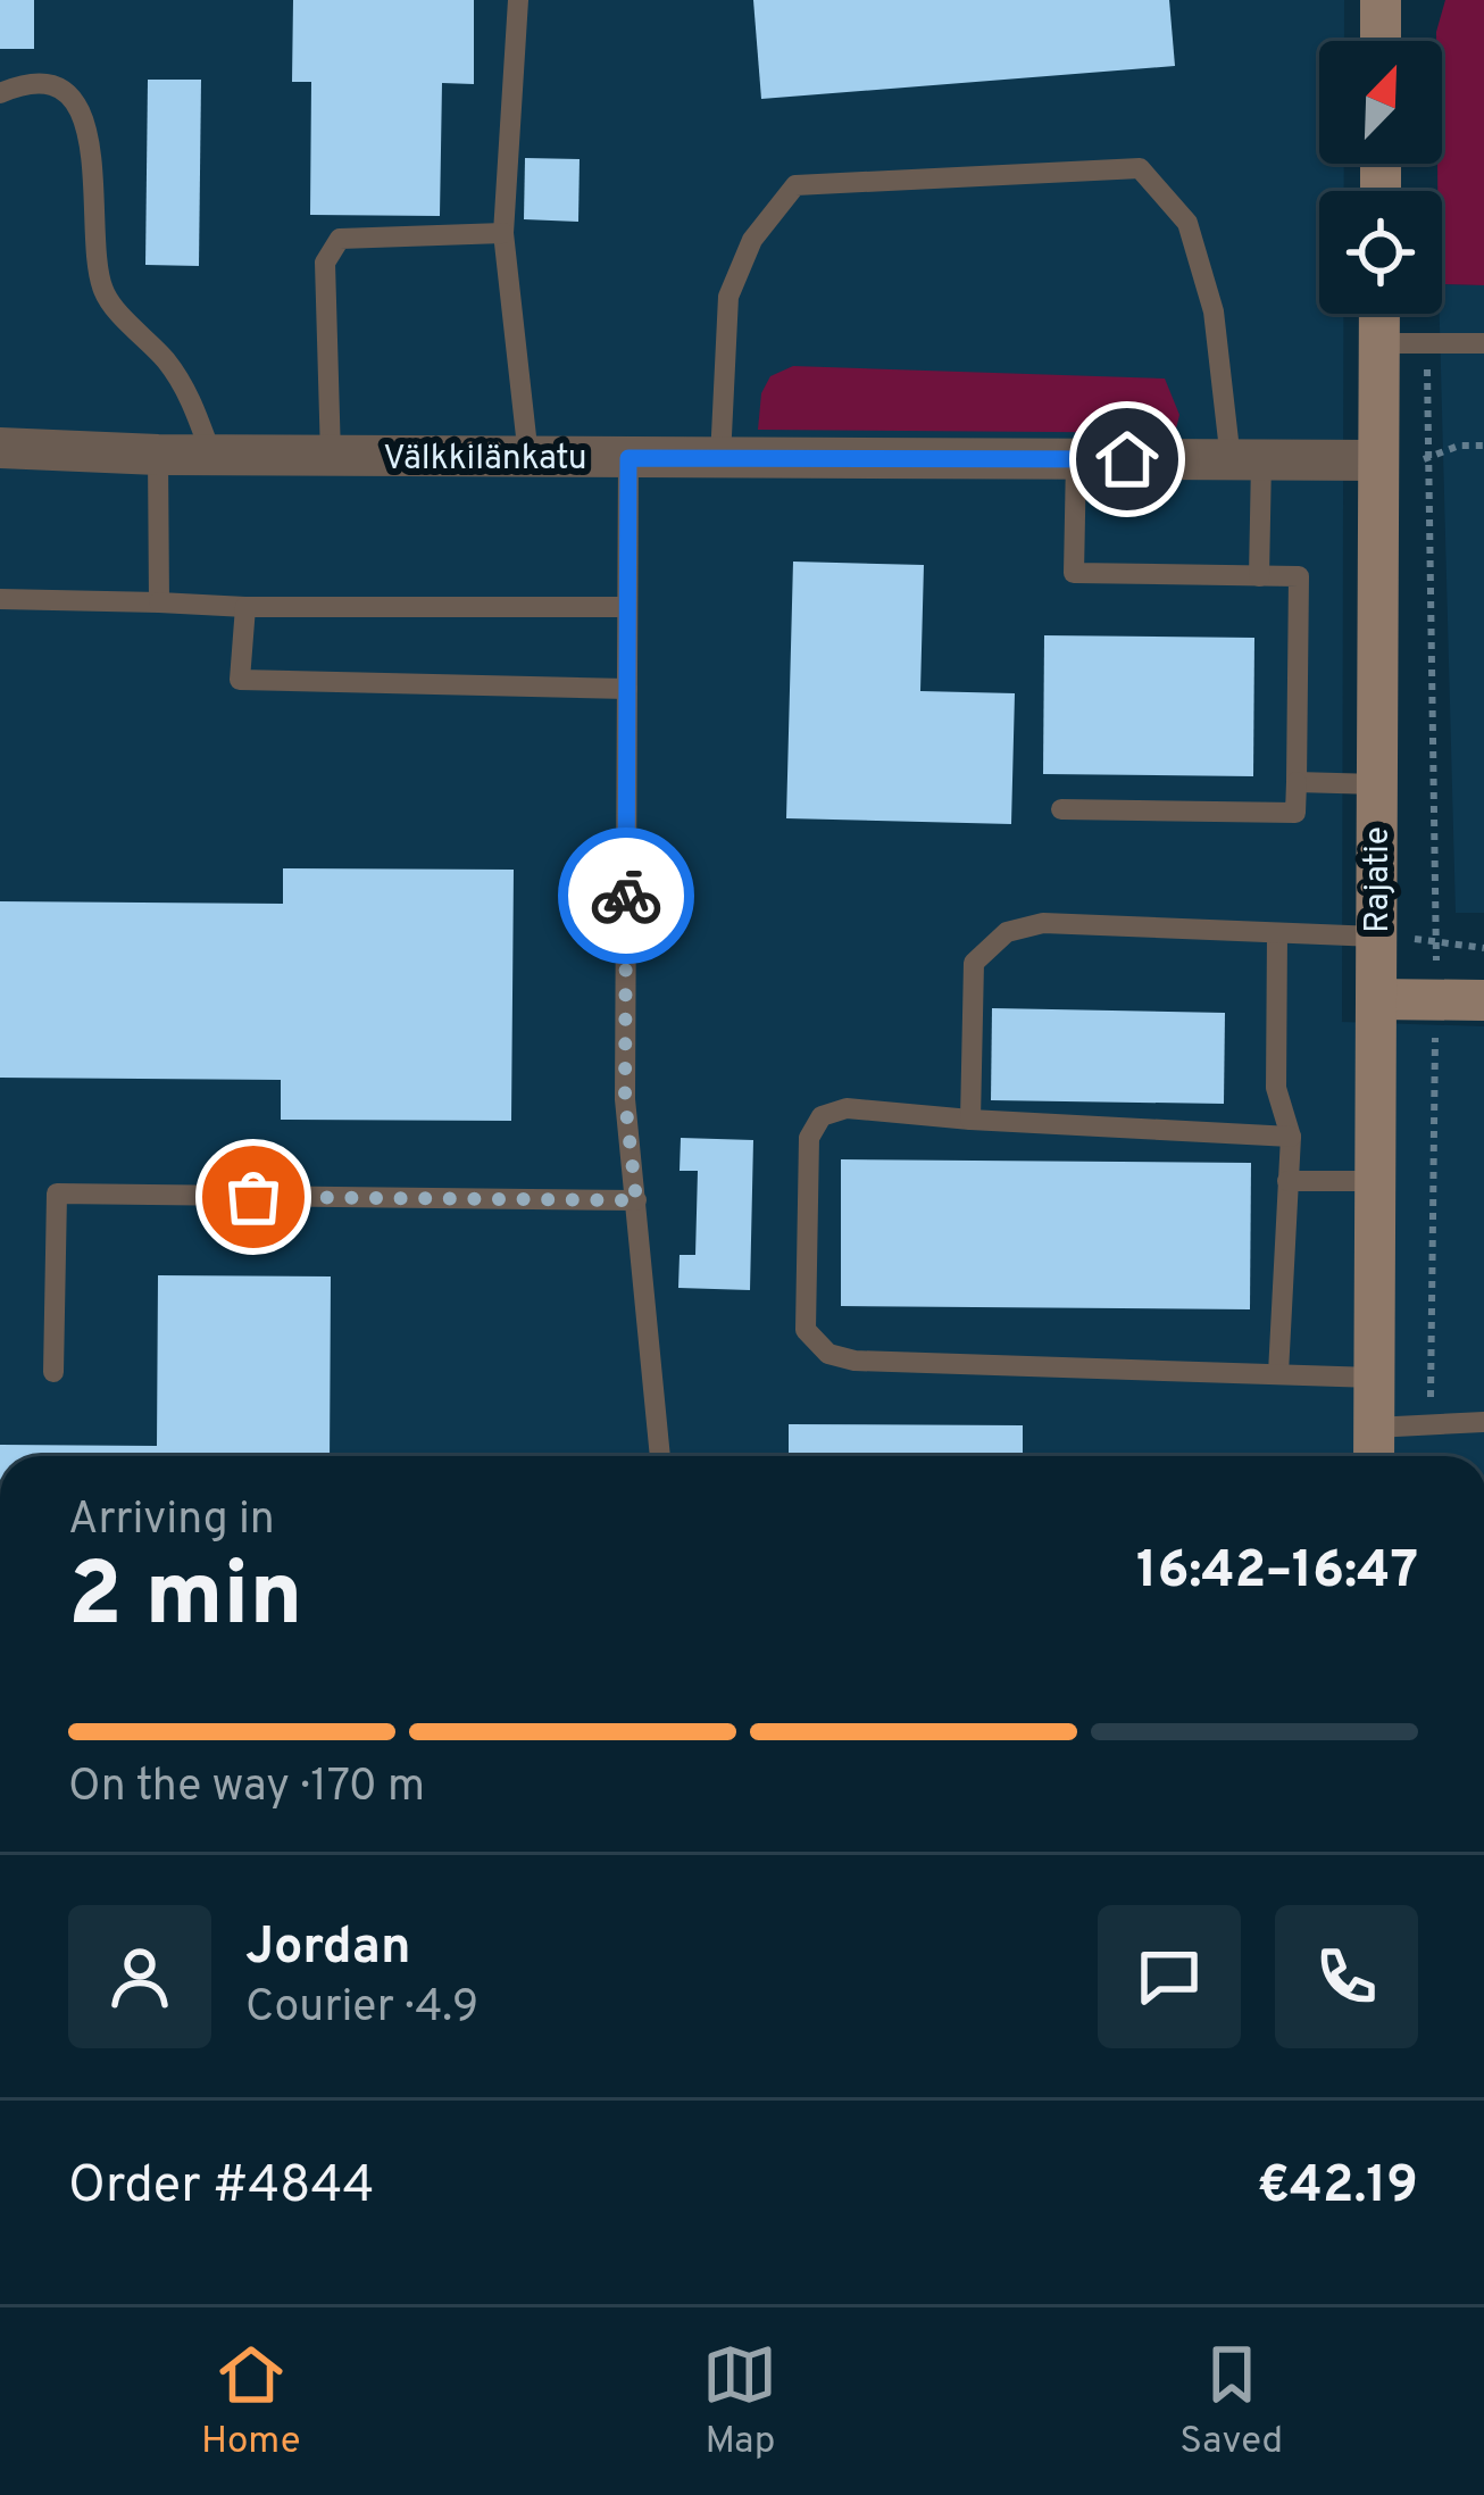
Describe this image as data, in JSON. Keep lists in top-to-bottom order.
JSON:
{
  "streets": {
    "street": ["Välkkilänkatu", "Rajatie"]
  },
  "crossings": [
    ["Välkkilänkatu", "Rajatie"]
  ],
  "north": "top right",
  "page": {
    "heading": ["2 min", "Arriving in", "16:42–16:47"],
    "panel": [
      "Jordan",
      "Courier · 4.9",
      "Order #4844",
      "€42.19"
    ],
    "bar": "On the way · 170 m",
    "tabs": ["Home", "Map", "Saved"]
  }
}
